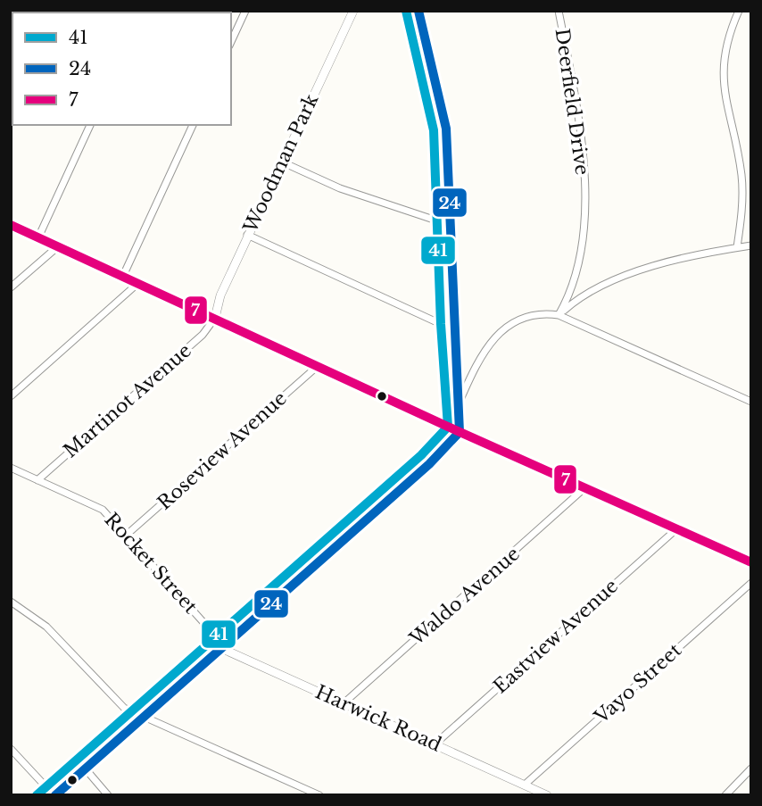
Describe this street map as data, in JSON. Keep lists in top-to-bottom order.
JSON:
{
  "streets": {
    "street": [
      "Deerfield Drive",
      "Woodman Park",
      "Martinot Avenue",
      "Roseview Avenue",
      "Rocket Street",
      "Waldo Avenue",
      "Eastview Avenue",
      "Vayo Street",
      "Harwick Road"
    ]
  },
  "crossings": [
    ["Woodman Park", "Martinot Avenue"],
    ["Martinot Avenue", "Rocket Street"],
    ["Roseview Avenue", "Rocket Street"],
    ["Rocket Street", "Harwick Road"],
    ["Waldo Avenue", "Harwick Road"],
    ["Eastview Avenue", "Harwick Road"],
    ["Vayo Street", "Harwick Road"]
  ],
  "lines": ["transit line 41", "transit line 24", "transit line 7"],
  "legend": ["41", "24", "7"]
}
